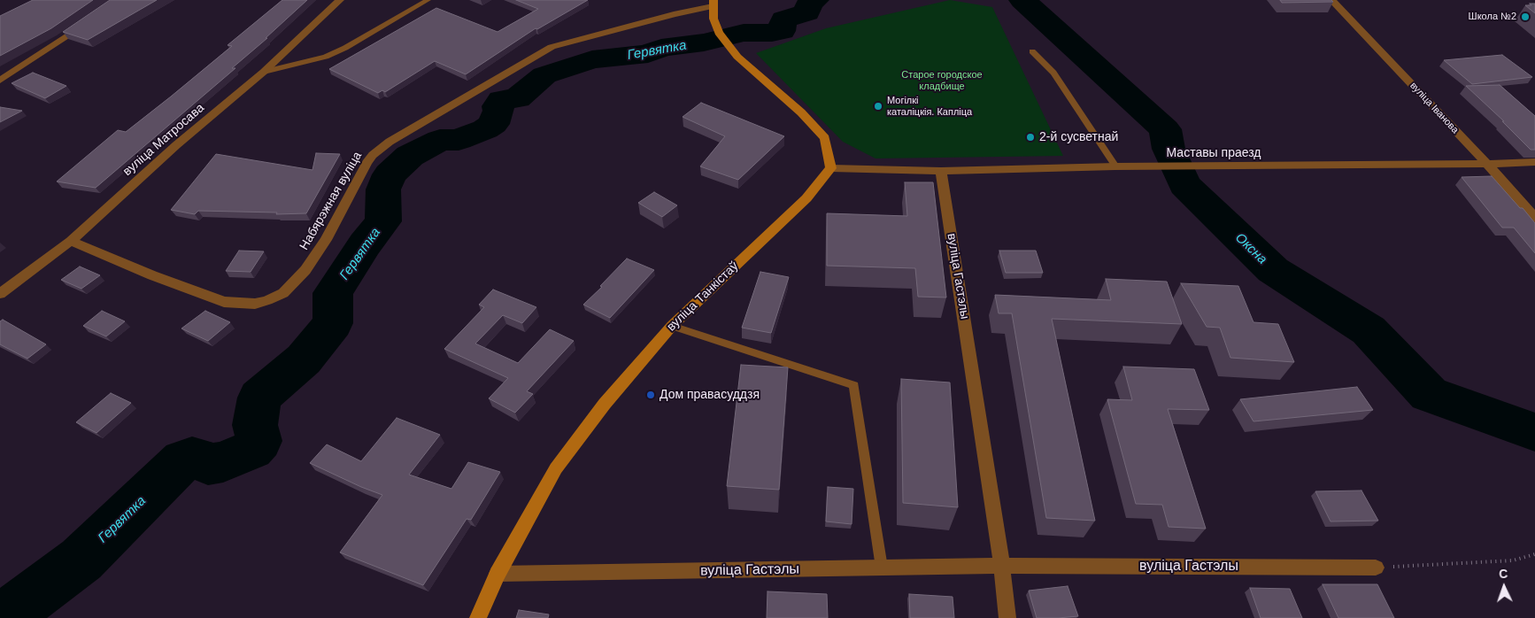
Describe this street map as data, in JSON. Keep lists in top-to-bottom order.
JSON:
{
  "streets": {
    "street": [
      "вуліца Іванова",
      "вуліца Матросава",
      "Маставы праезд",
      "Набярэжная вуліца",
      "вуліца Гастэлы",
      "вуліца Танкістаў"
    ]
  },
  "crossings": [
    ["вуліца Іванова", "Маставы праезд"],
    ["вуліца Матросава", "Набярэжная вуліца"],
    ["Маставы праезд", "вуліца Гастэлы"],
    ["Маставы праезд", "вуліца Танкістаў"],
    ["вуліца Гастэлы", "вуліца Танкістаў"]
  ],
  "water": ["Гервятка", "Оксна"],
  "parks": ["Старое городское кладбище"],
  "places": [
    "Школа №2",
    "Могілкі каталіцкія. Капліца",
    "2-й сусветнай",
    "Дом правасуддзя"
  ],
  "north": "top"
}
